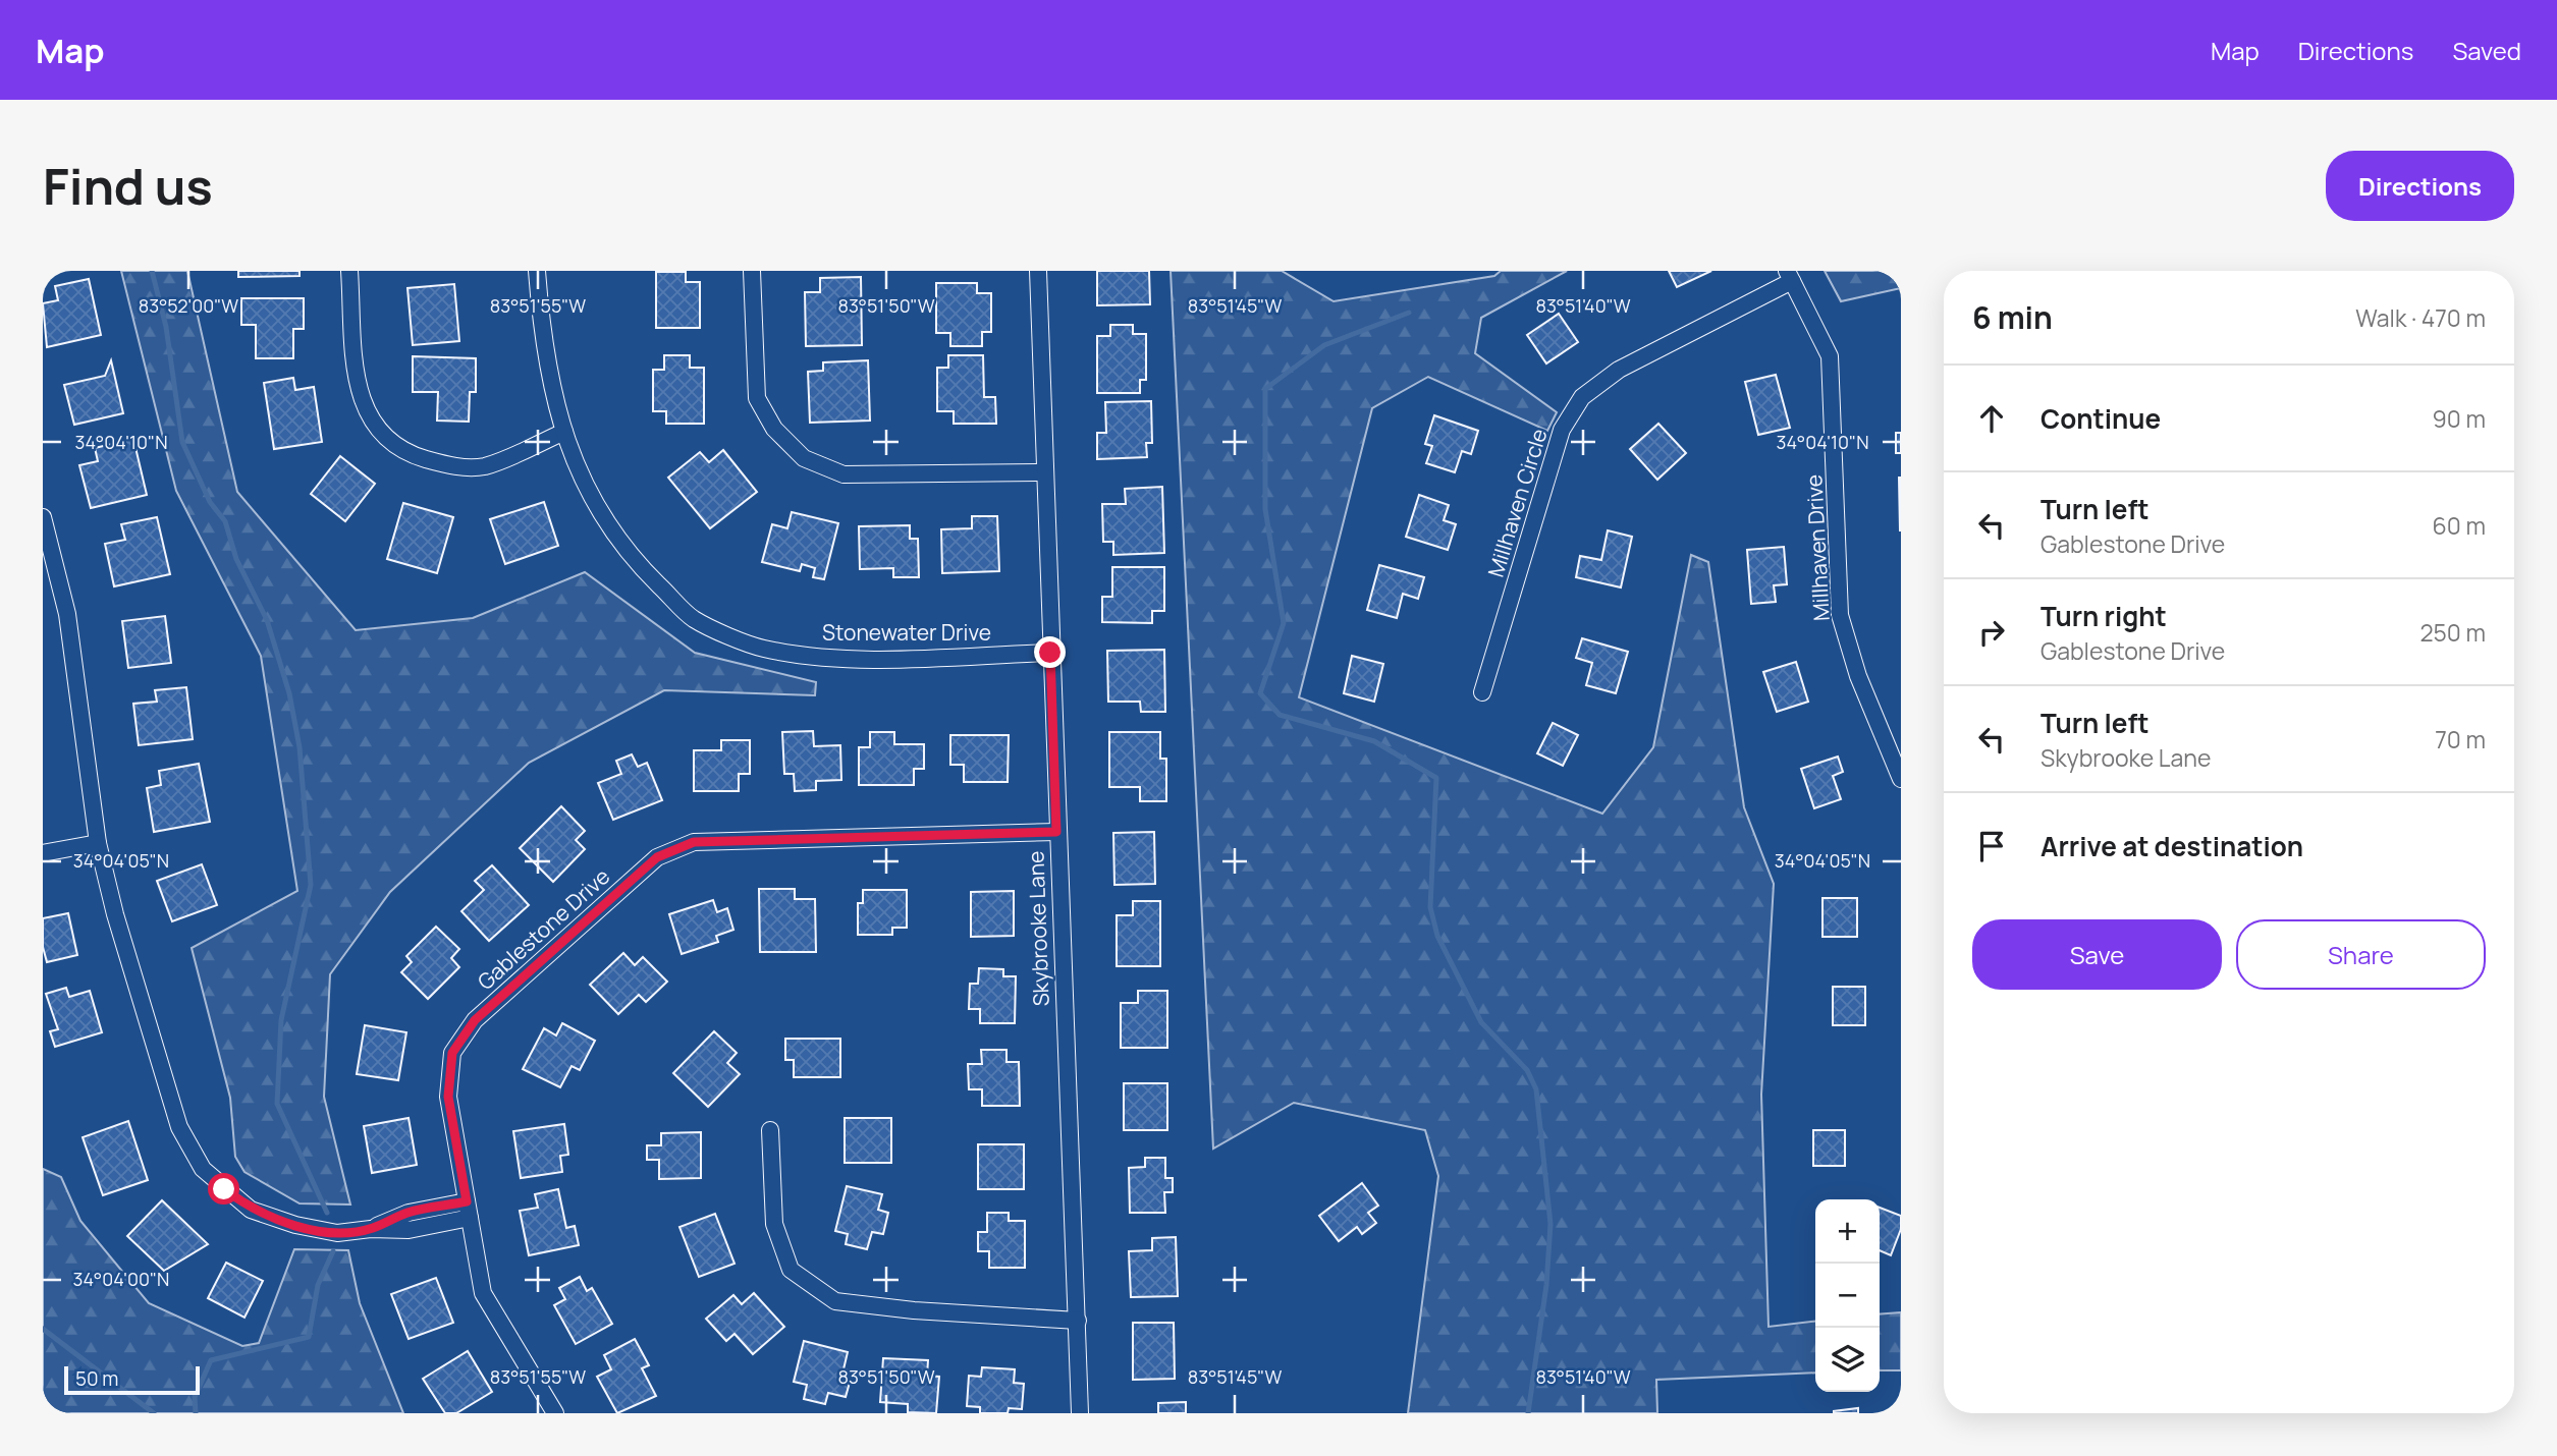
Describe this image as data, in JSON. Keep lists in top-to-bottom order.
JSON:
{
  "streets": {
    "street": [
      "Millhaven Circle",
      "Millhaven Drive",
      "Stonewater Drive",
      "Skybrooke Lane",
      "Gablestone Drive"
    ]
  },
  "crossings": [
    ["Millhaven Circle", "Millhaven Drive"],
    ["Stonewater Drive", "Skybrooke Lane"],
    ["Skybrooke Lane", "Gablestone Drive"]
  ],
  "scale_bar": "50 m",
  "page": {
    "header": "Map",
    "nav": ["Map", "Directions", "Saved"],
    "buttons": [
      "Directions",
      ["Save", "Share"]
    ],
    "title": "Find us",
    "heading": ["6 min", "Walk · 470 m"],
    "list": [
      ["Continue", "90 m"],
      ["Turn left", "Gablestone Drive", "60 m"],
      ["Turn right", "Gablestone Drive", "250 m"],
      ["Turn left", "Skybrooke Lane", "70 m"],
      "Arrive at destination"
    ],
    "map_buttons": ["+", "−"],
    "scale": "50 m"
  },
  "coordinates": [
    "83°52'00\"W",
    "83°51'55\"W",
    "83°51'50\"W",
    "83°51'45\"W",
    "83°51'40\"W",
    "34°04'10\"N",
    "34°04'05\"N",
    "34°04'00\"N"
  ]
}
